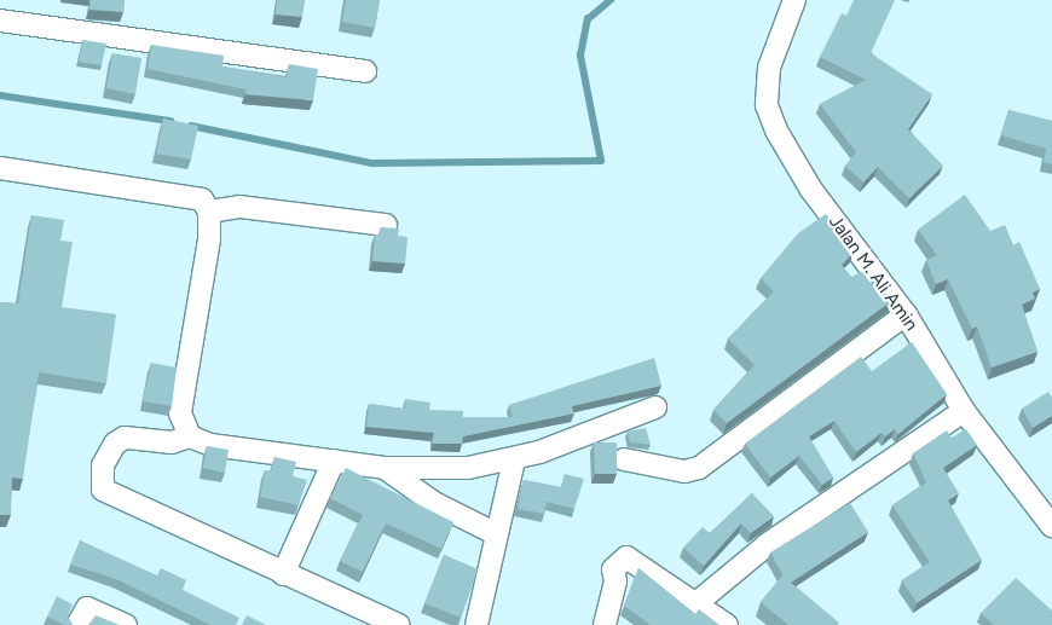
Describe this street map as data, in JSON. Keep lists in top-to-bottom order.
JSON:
{
  "streets": {
    "street": ["Jalan M. Ali Amin"]
  }
}
